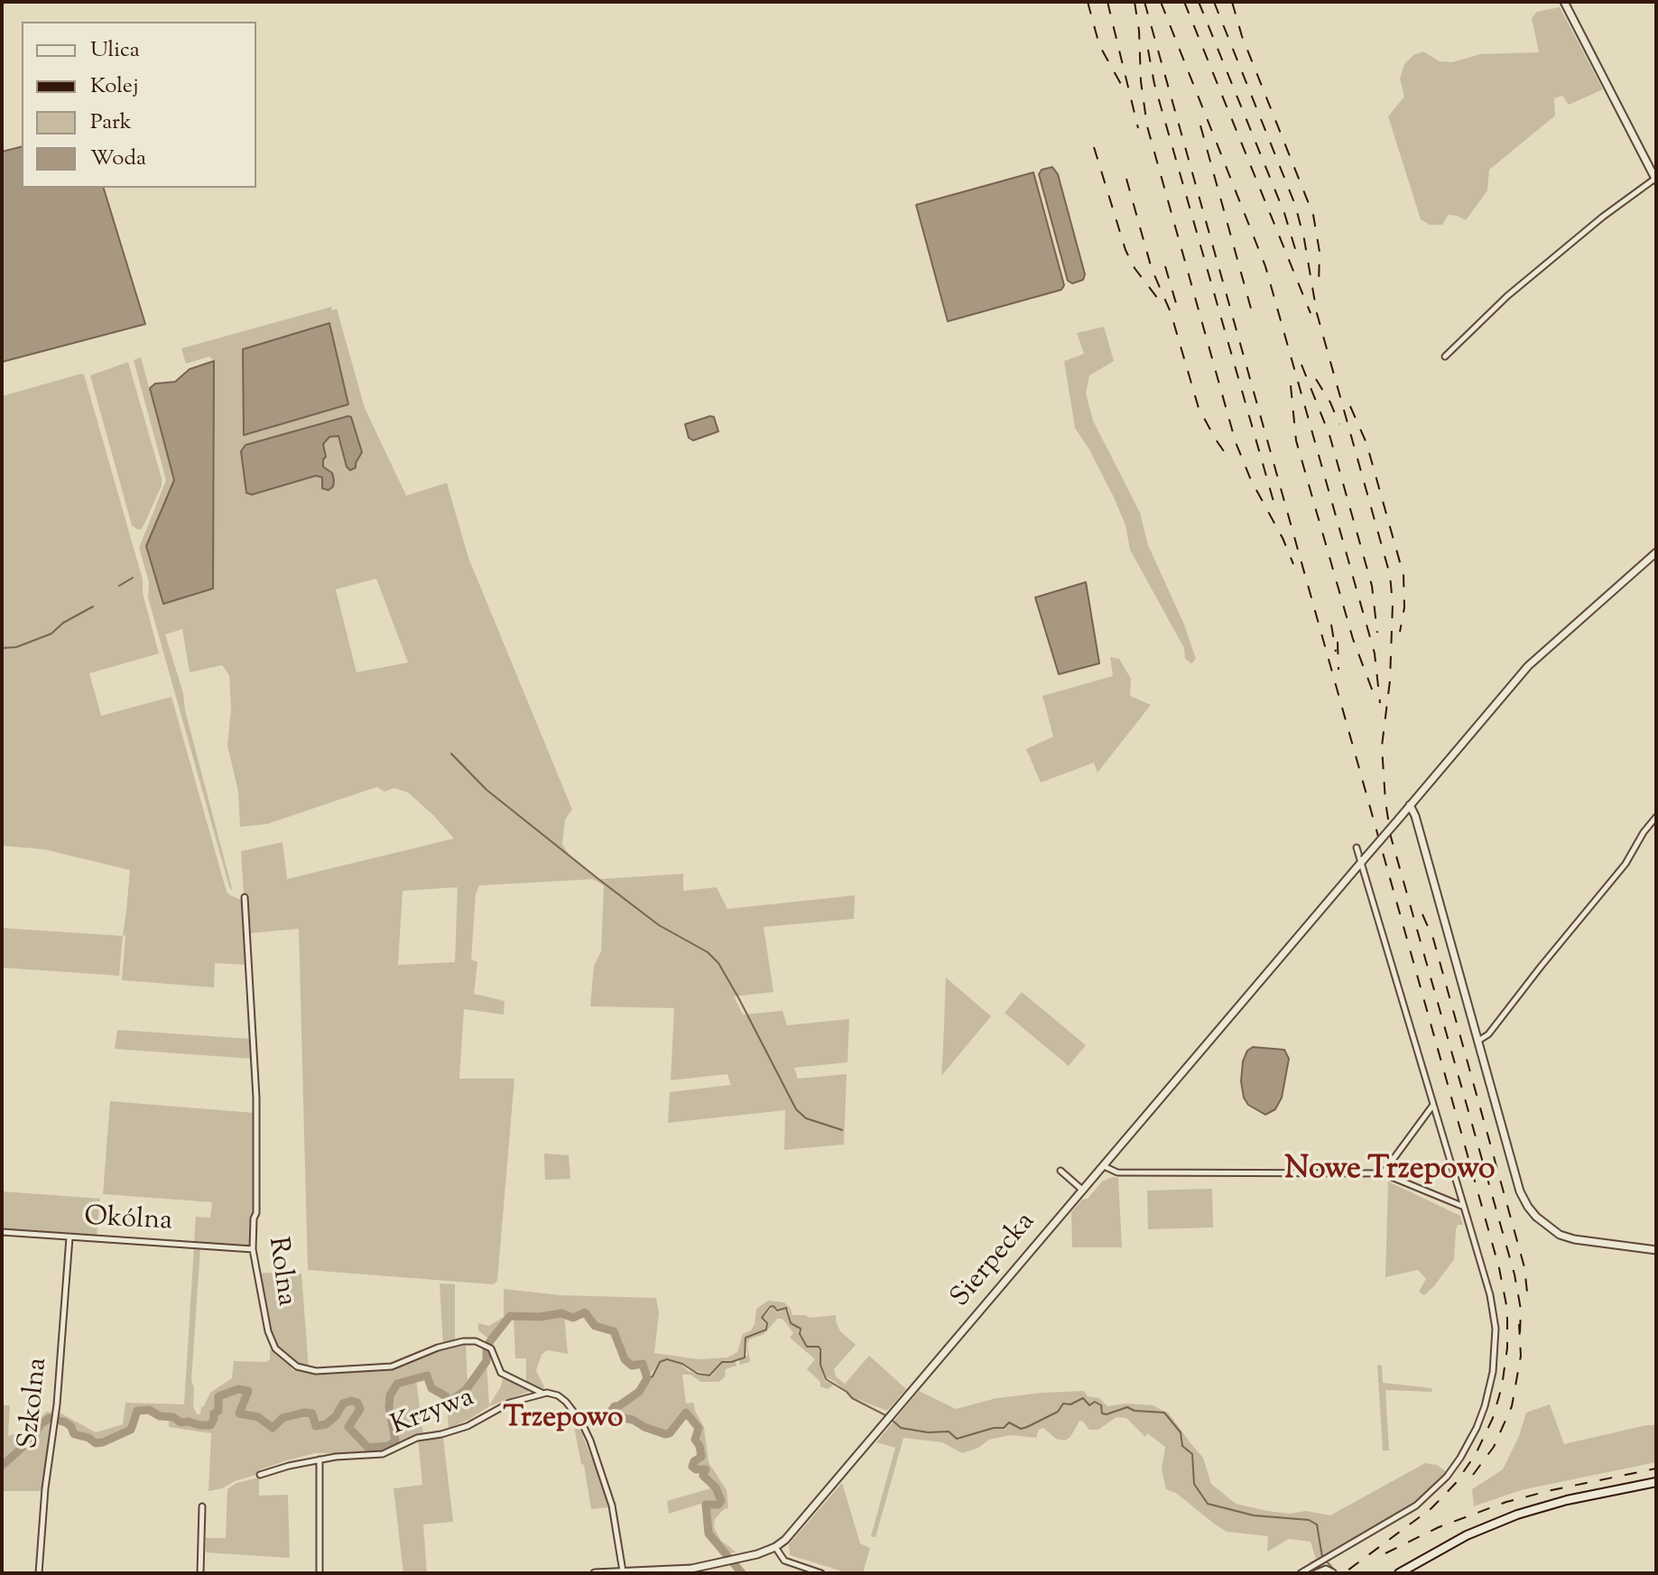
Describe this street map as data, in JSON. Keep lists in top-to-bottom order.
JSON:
{
  "streets": {
    "street": [
      "Okólna",
      "Sierpecka",
      "Rolna",
      "Szkolna",
      "Krzywa"
    ]
  },
  "crossings": [
    ["Okólna", "Rolna"],
    ["Okólna", "Szkolna"],
    ["Rolna", "Krzywa"]
  ],
  "districts": ["Nowe Trzepowo", "Trzepowo"],
  "legend": [
    "Ulica",
    "Kolej",
    "Park",
    "Woda"
  ]
}
